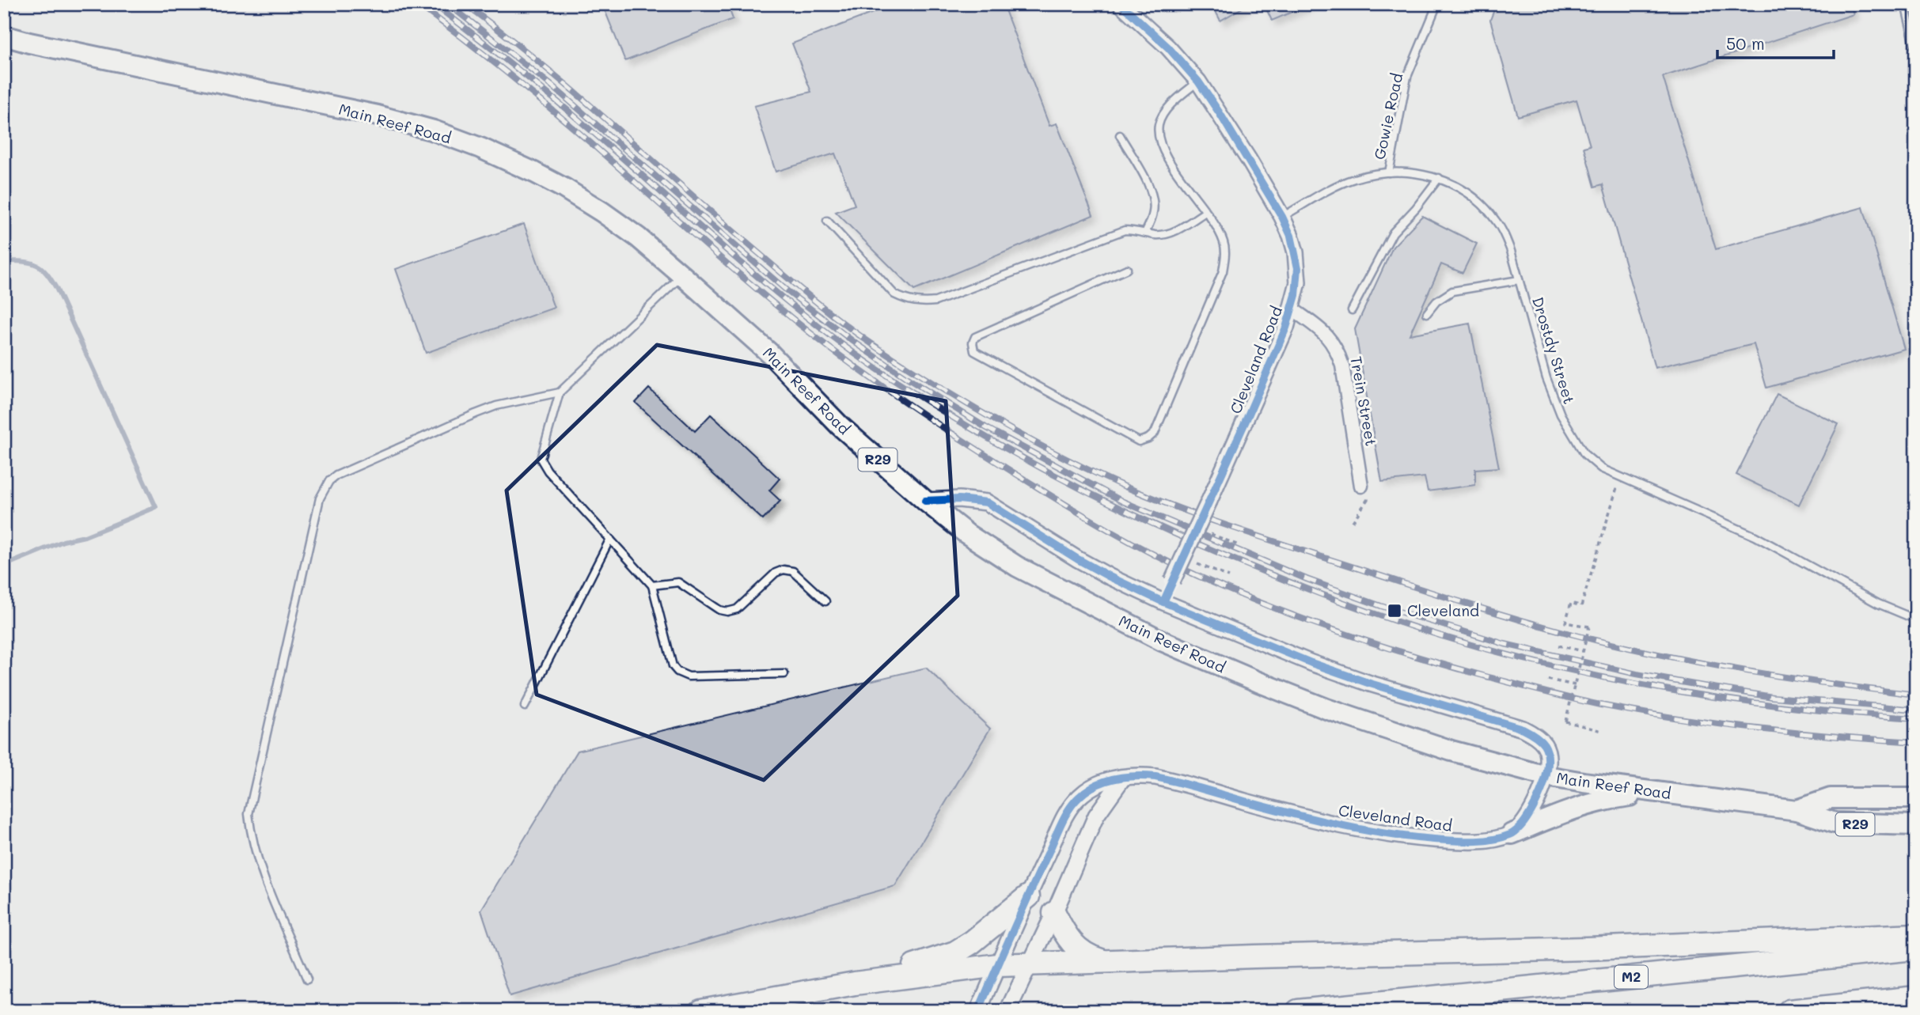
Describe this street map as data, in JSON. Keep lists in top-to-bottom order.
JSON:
{
  "streets": {
    "highway": ["M2"],
    "main road": ["Main Reef Road", "R29"],
    "street": ["Cleveland Road", "Trein Street"],
    "lane": ["Gowie Road", "Drostdy Street"]
  },
  "crossings": [
    ["Gowie Road", "Drostdy Street"],
    ["Drostdy Street", "Cleveland Road"],
    ["Cleveland Road", "Trein Street"]
  ],
  "places": {
    "transit": ["Cleveland"]
  },
  "scale_bar": "50 m"
}
